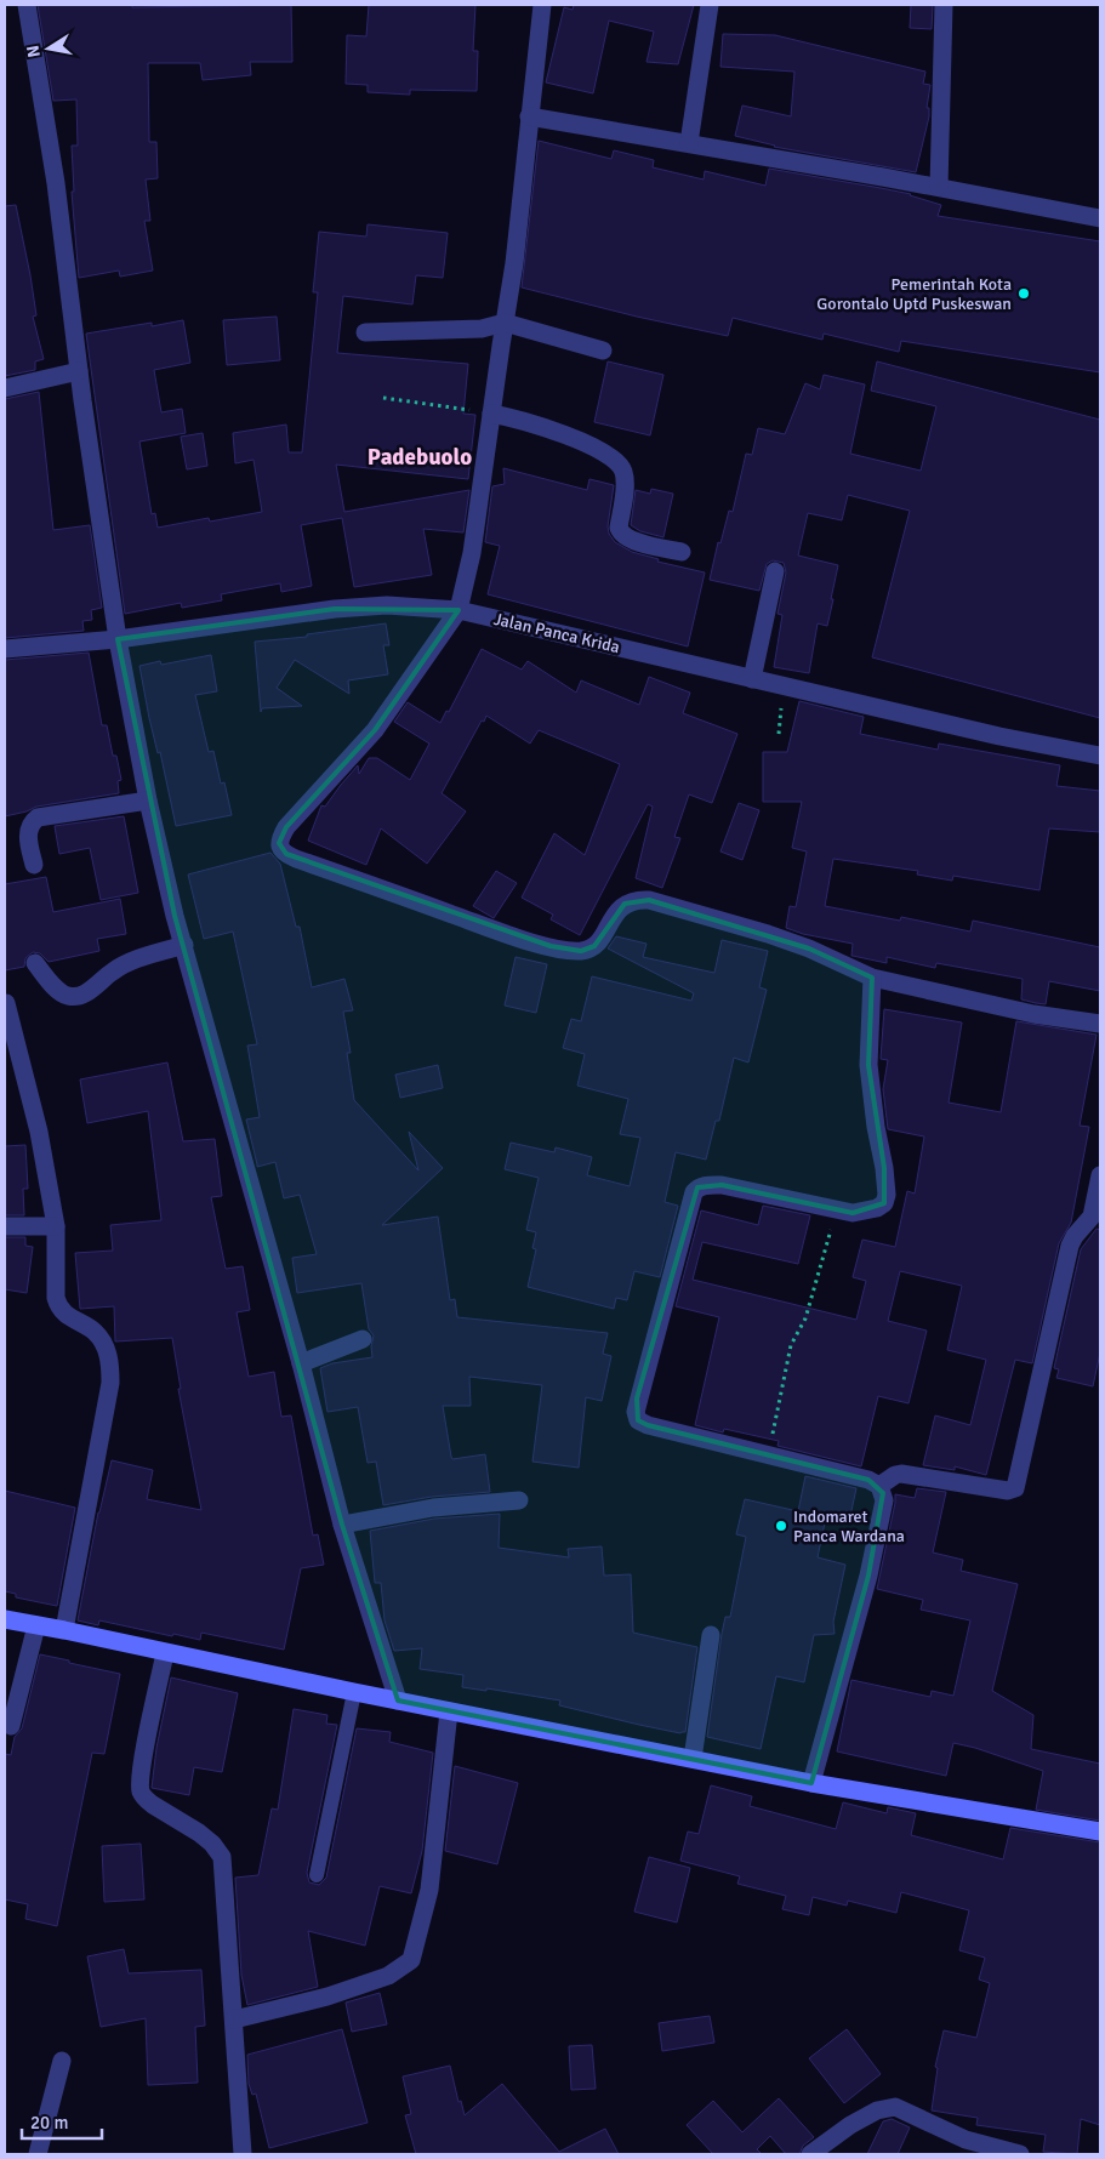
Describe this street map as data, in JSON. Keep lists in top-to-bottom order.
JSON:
{
  "streets": {
    "street": ["Jalan Panca Krida"]
  },
  "districts": ["Padebuolo"],
  "places": ["Pemerintah Kota Gorontalo Uptd Puskeswan", "Indomaret Panca Wardana"],
  "scale_bar": "20 m",
  "north": "left"
}
